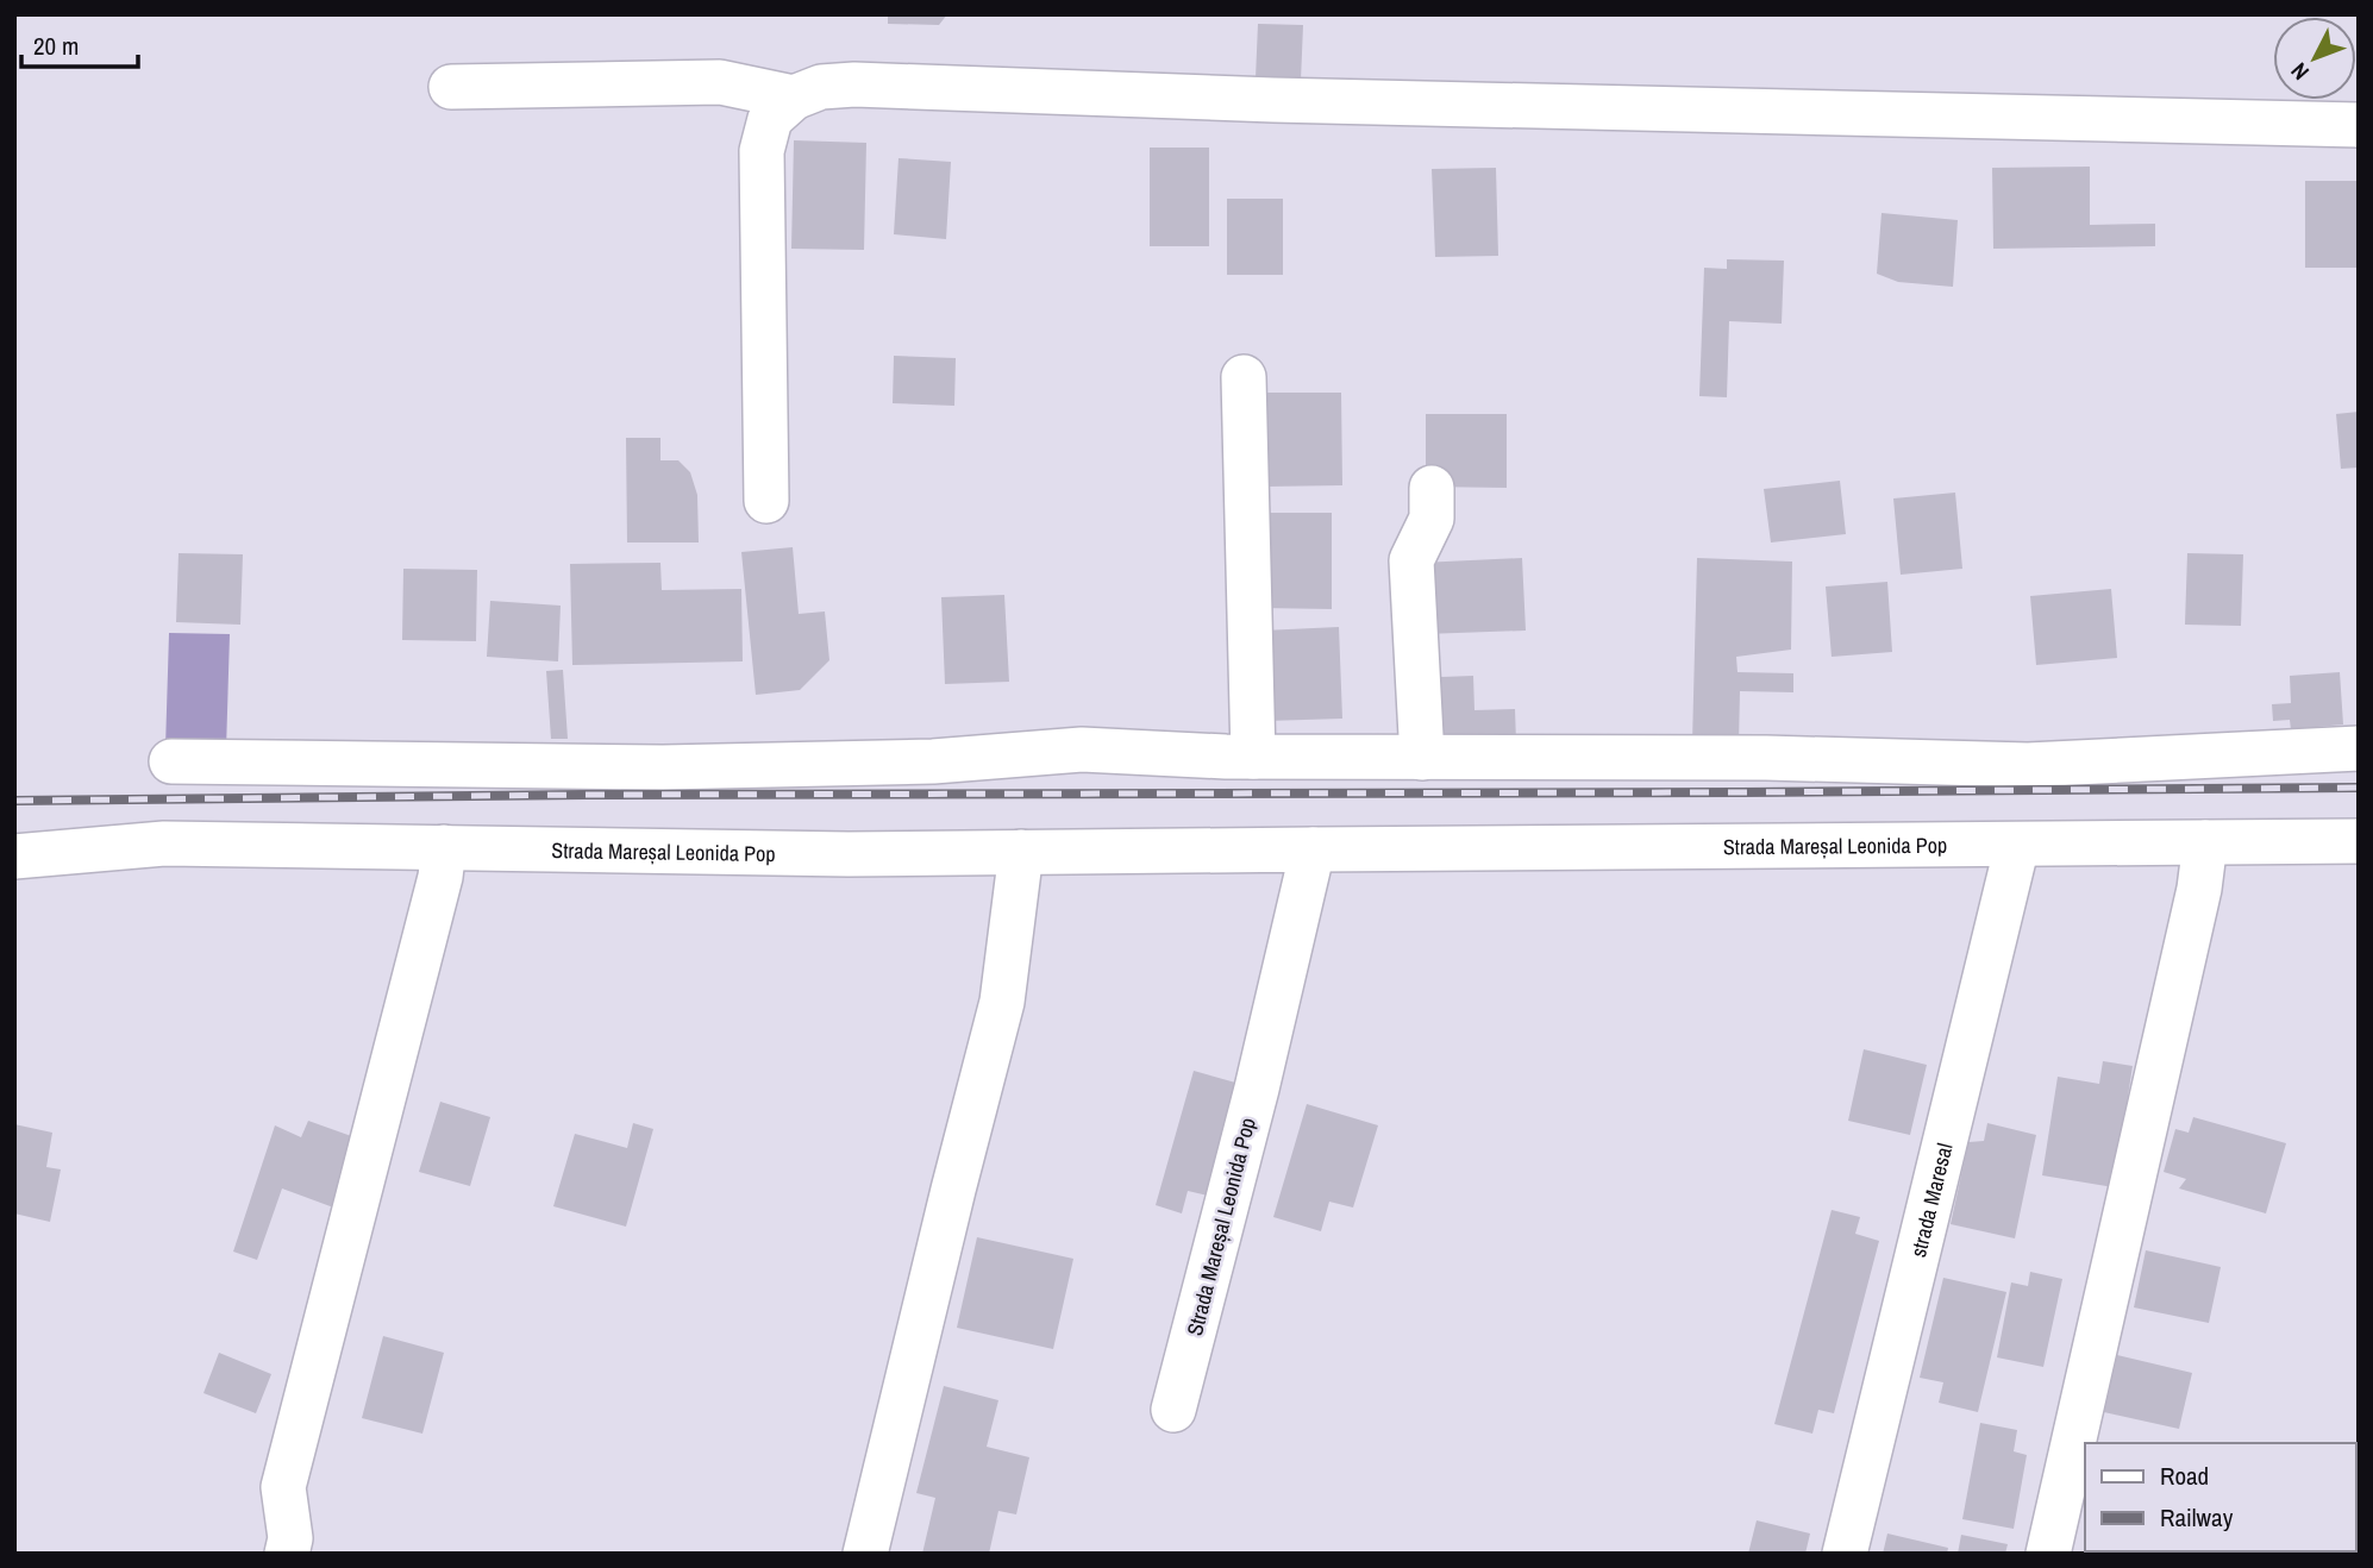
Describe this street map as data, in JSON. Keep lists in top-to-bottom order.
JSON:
{
  "streets": {
    "street": ["Strada Mareșal Leonida Pop", "strada Maresal"]
  },
  "crossings": [
    ["Strada Mareșal Leonida Pop", "strada Maresal"]
  ],
  "legend": ["Road", "Railway"],
  "scale_bar": "20 m",
  "north": "bottom left"
}
